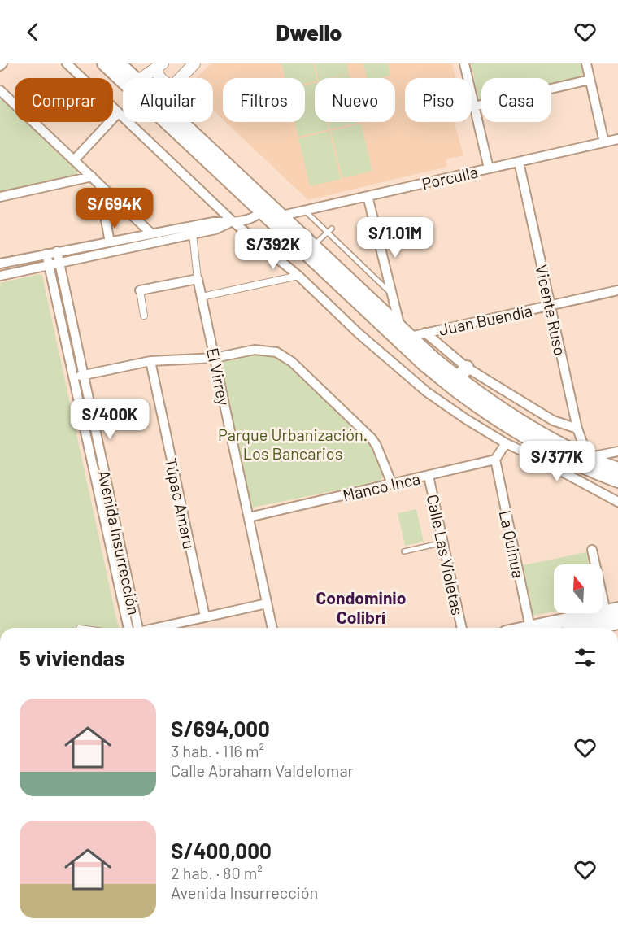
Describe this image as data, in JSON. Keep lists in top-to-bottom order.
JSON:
{
  "streets": {
    "street": [
      "Porculla",
      "Vicente Ruso",
      "Juan Buendía",
      "El Virrey",
      "Manco Inca",
      "Túpac Amaru",
      "Avenida Insurrección",
      "La Quinua",
      "Calle Las Violetas"
    ]
  },
  "crossings": [
    ["Porculla", "Vicente Ruso"],
    ["Vicente Ruso", "Juan Buendía"],
    ["El Virrey", "Manco Inca"],
    ["Manco Inca", "La Quinua"],
    ["Manco Inca", "Calle Las Violetas"]
  ],
  "districts": ["Condominio Colibrí"],
  "parks": ["Parque Urbanización. Los Bancarios"],
  "north": "top",
  "page": {
    "header": "Dwello",
    "chip": [
      "Comprar",
      "Alquilar",
      "Filtros",
      "Nuevo",
      "Piso",
      "Casa"
    ],
    "price": [
      "S/694K",
      "S/1.01M",
      "S/392K",
      "S/400K",
      "S/377K"
    ],
    "heading": "5 viviendas",
    "list": [
      {
        "name": "S/694,000",
        "note": "3 hab. · 116 m² · Calle Abraham Valdelomar"
      },
      {
        "name": "S/400,000",
        "note": "2 hab. · 80 m² · Avenida Insurrección"
      }
    ]
  }
}
